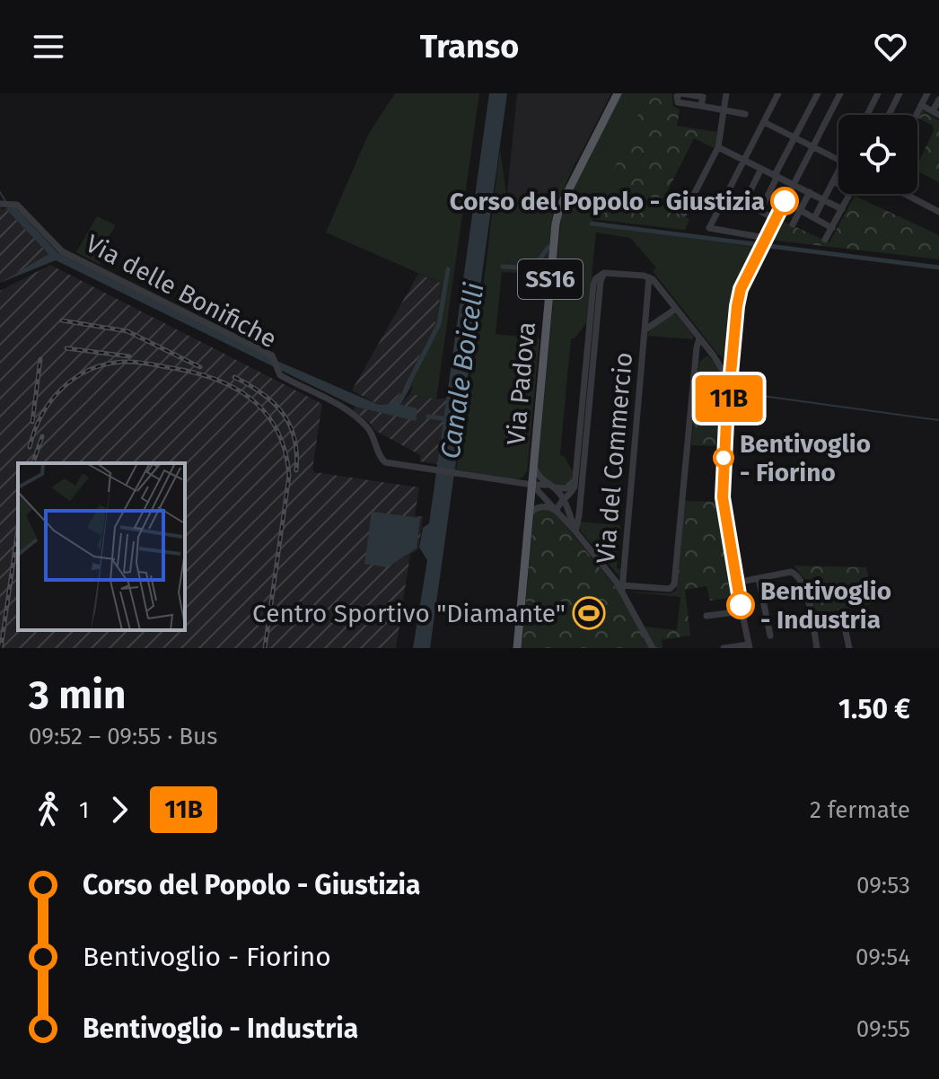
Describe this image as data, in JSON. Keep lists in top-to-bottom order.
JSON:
{
  "streets": {
    "main road": ["SS16", "Via Padova"],
    "street": ["Via delle Bonifiche", "Via del Commercio"]
  },
  "crossings": [
    ["Via delle Bonifiche", "Via Padova"]
  ],
  "water": ["Canale Boicelli"],
  "places": {
    "other": ["Corso del Popolo - Giustizia", "Bentivoglio - Fiorino", "Bentivoglio - Industria"],
    "sports": ["Centro Sportivo \"Diamante\""]
  },
  "lines": ["bus line 11B"],
  "page": {
    "header": "Transo",
    "on_map": "11B",
    "heading": ["3 min", "09:52 – 09:55 · Bus", "1.50 €"],
    "legs": ["1", "11B", "2 fermate"],
    "list": [
      {
        "name": "Corso del Popolo - Giustizia",
        "value": "09:53"
      },
      {
        "name": "Bentivoglio - Fiorino",
        "value": "09:54"
      },
      {
        "name": "Bentivoglio - Industria",
        "value": "09:55"
      }
    ]
  }
}
